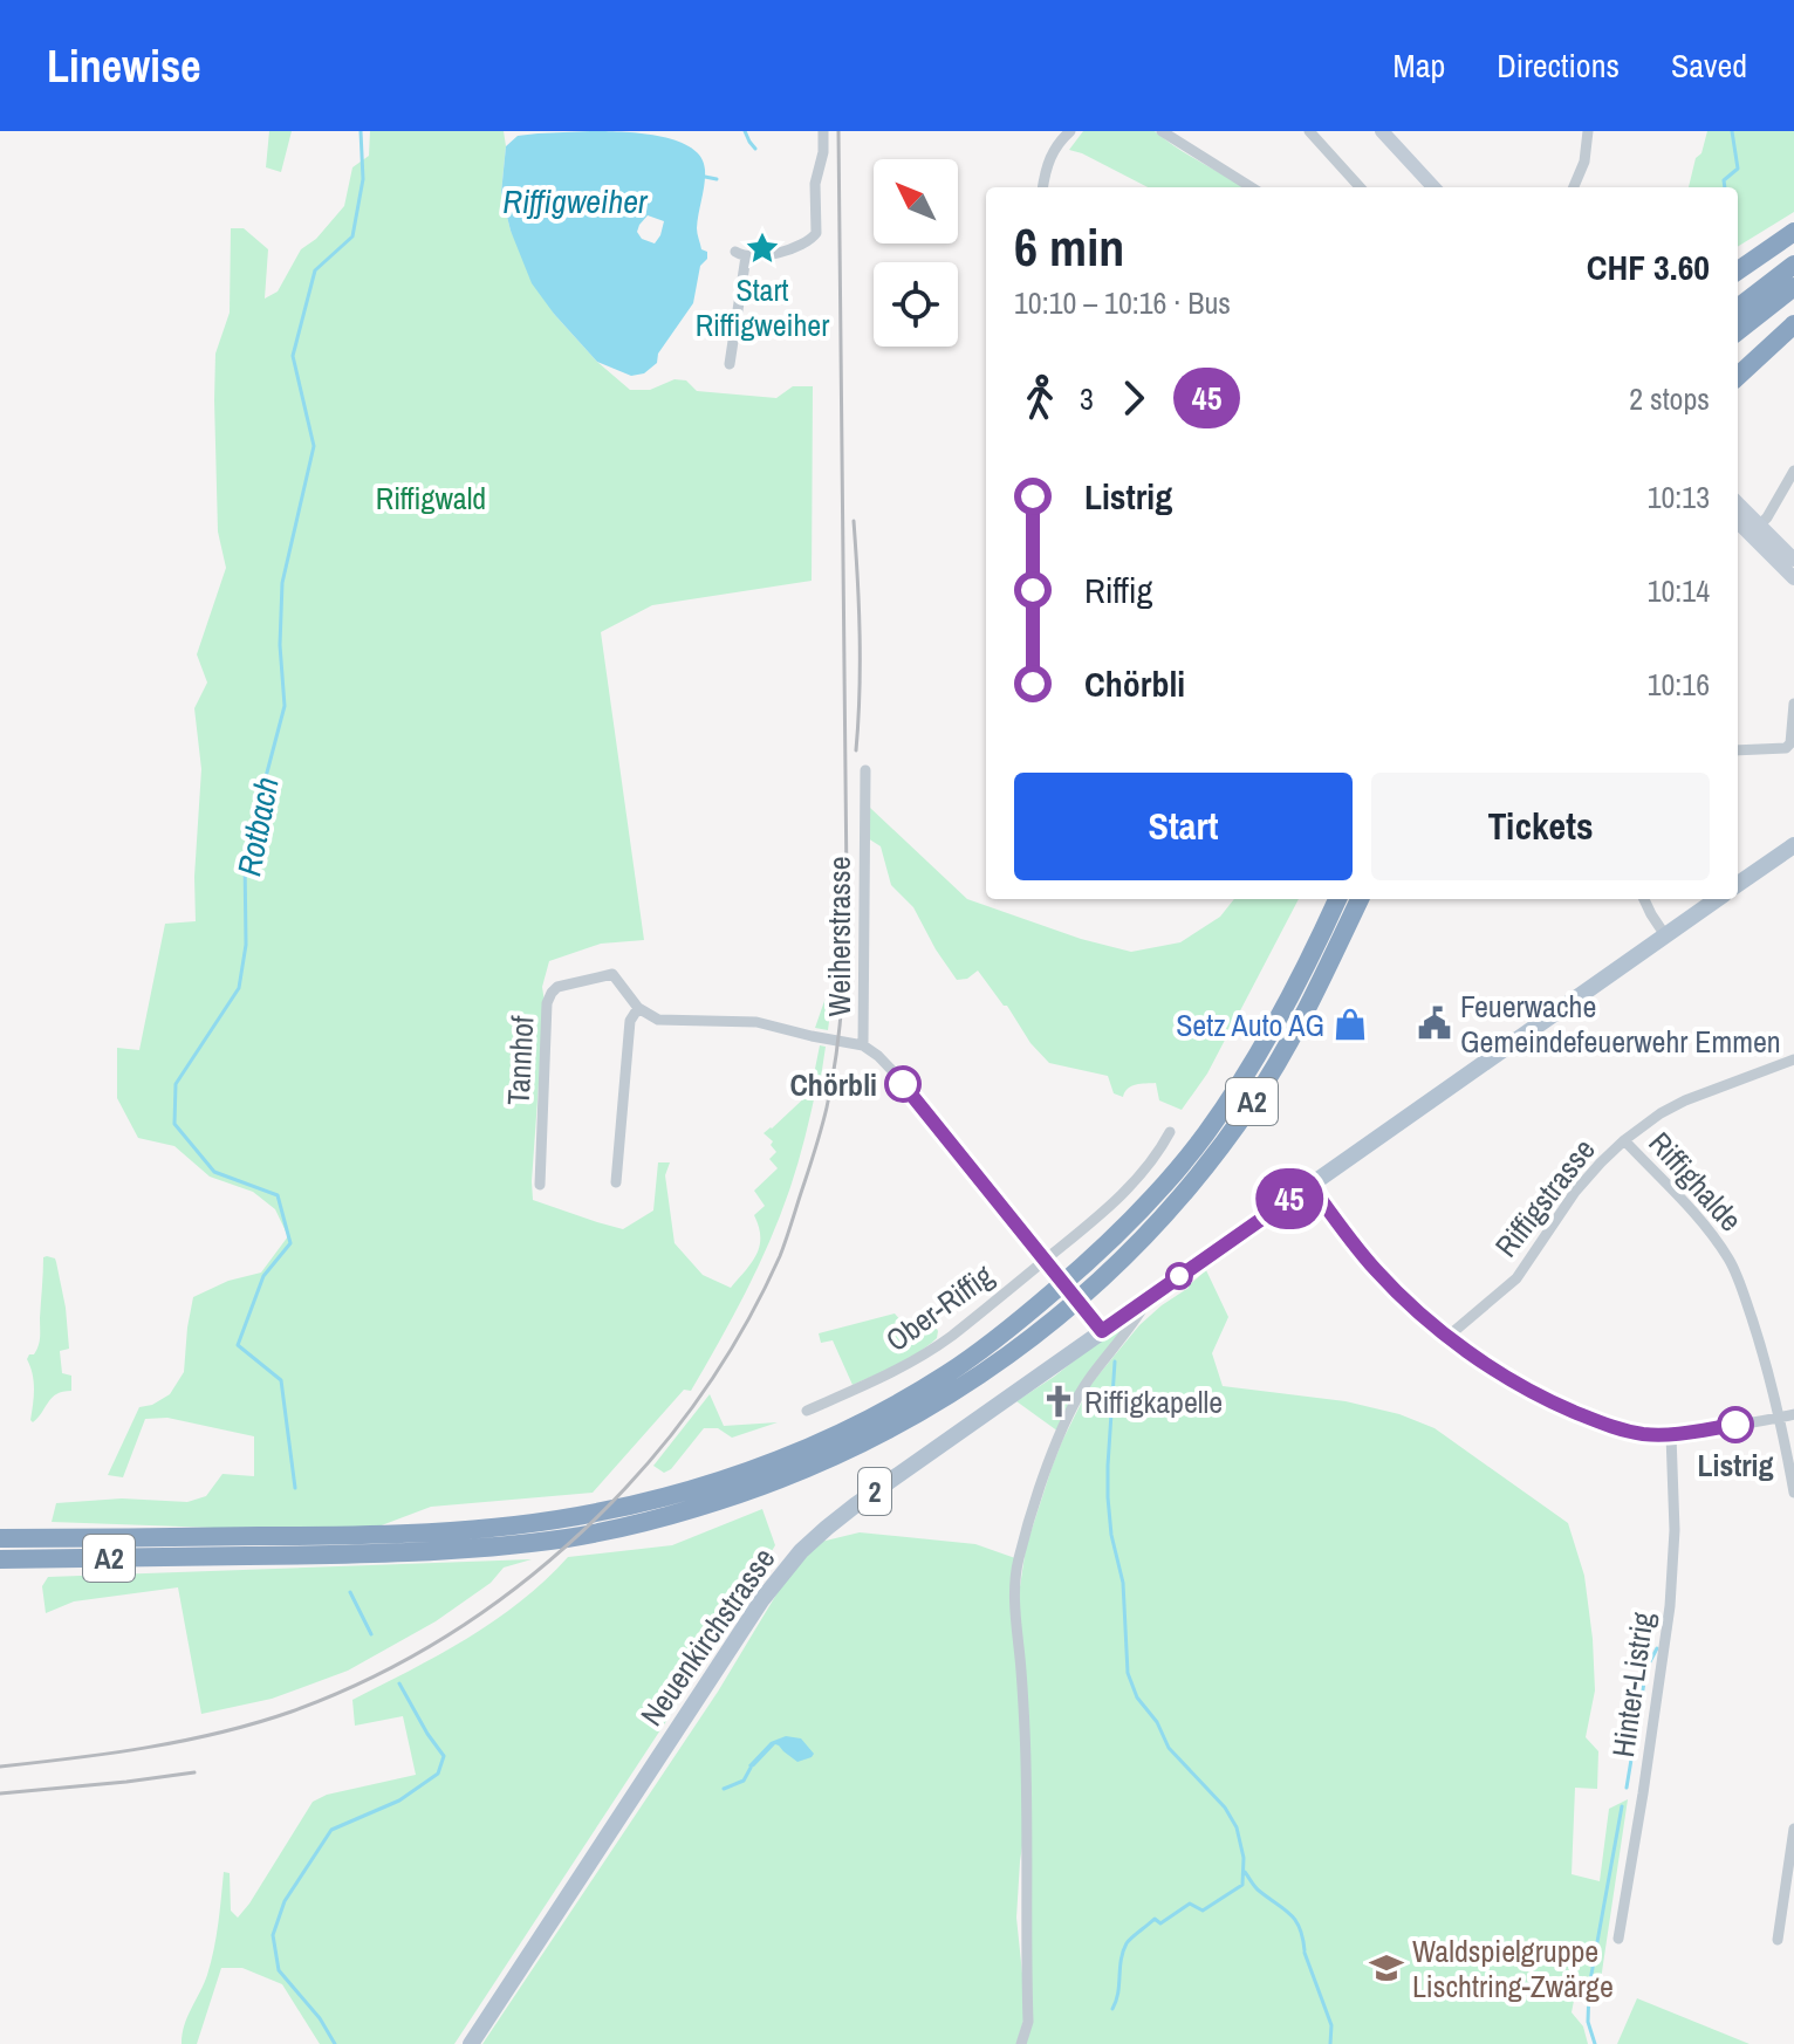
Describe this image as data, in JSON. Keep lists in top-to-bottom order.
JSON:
{
  "streets": {
    "highway": ["A2"],
    "main road": ["2", "Neuenkirchstrasse"],
    "street": [
      "Weiherstrasse",
      "Tannhof",
      "Riffighalde",
      "Riffigstrasse",
      "Ober-Riffig",
      "Hinter-Listrig"
    ]
  },
  "crossings": [
    ["Weiherstrasse", "Ober-Riffig"],
    ["Weiherstrasse", "Neuenkirchstrasse"],
    ["Riffighalde", "Riffigstrasse"]
  ],
  "water": ["Riffigweiher", "Rotbach"],
  "parks": ["Riffigwald"],
  "places": {
    "place": ["Start Riffigweiher"],
    "public building": ["Feuerwache Gemeindefeuerwehr Emmen"],
    "shop": ["Setz Auto AG"],
    "other": ["Chörbli", "Listrig"],
    "church": ["Riffigkapelle"],
    "school or university": ["Waldspielgruppe Lischtring-Zwärge"]
  },
  "lines": ["bus line 45"],
  "north": "top left",
  "page": {
    "header": "Linewise",
    "nav": ["Map", "Directions", "Saved"],
    "on_map": "45",
    "heading": ["6 min", "10:10 – 10:16 · Bus", "CHF 3.60"],
    "legs": ["3", "45", "2 stops"],
    "list": [
      {
        "name": "Listrig",
        "value": "10:13"
      },
      {
        "name": "Riffig",
        "value": "10:14"
      },
      {
        "name": "Chörbli",
        "value": "10:16"
      }
    ],
    "buttons": ["Start", "Tickets"]
  }
}
